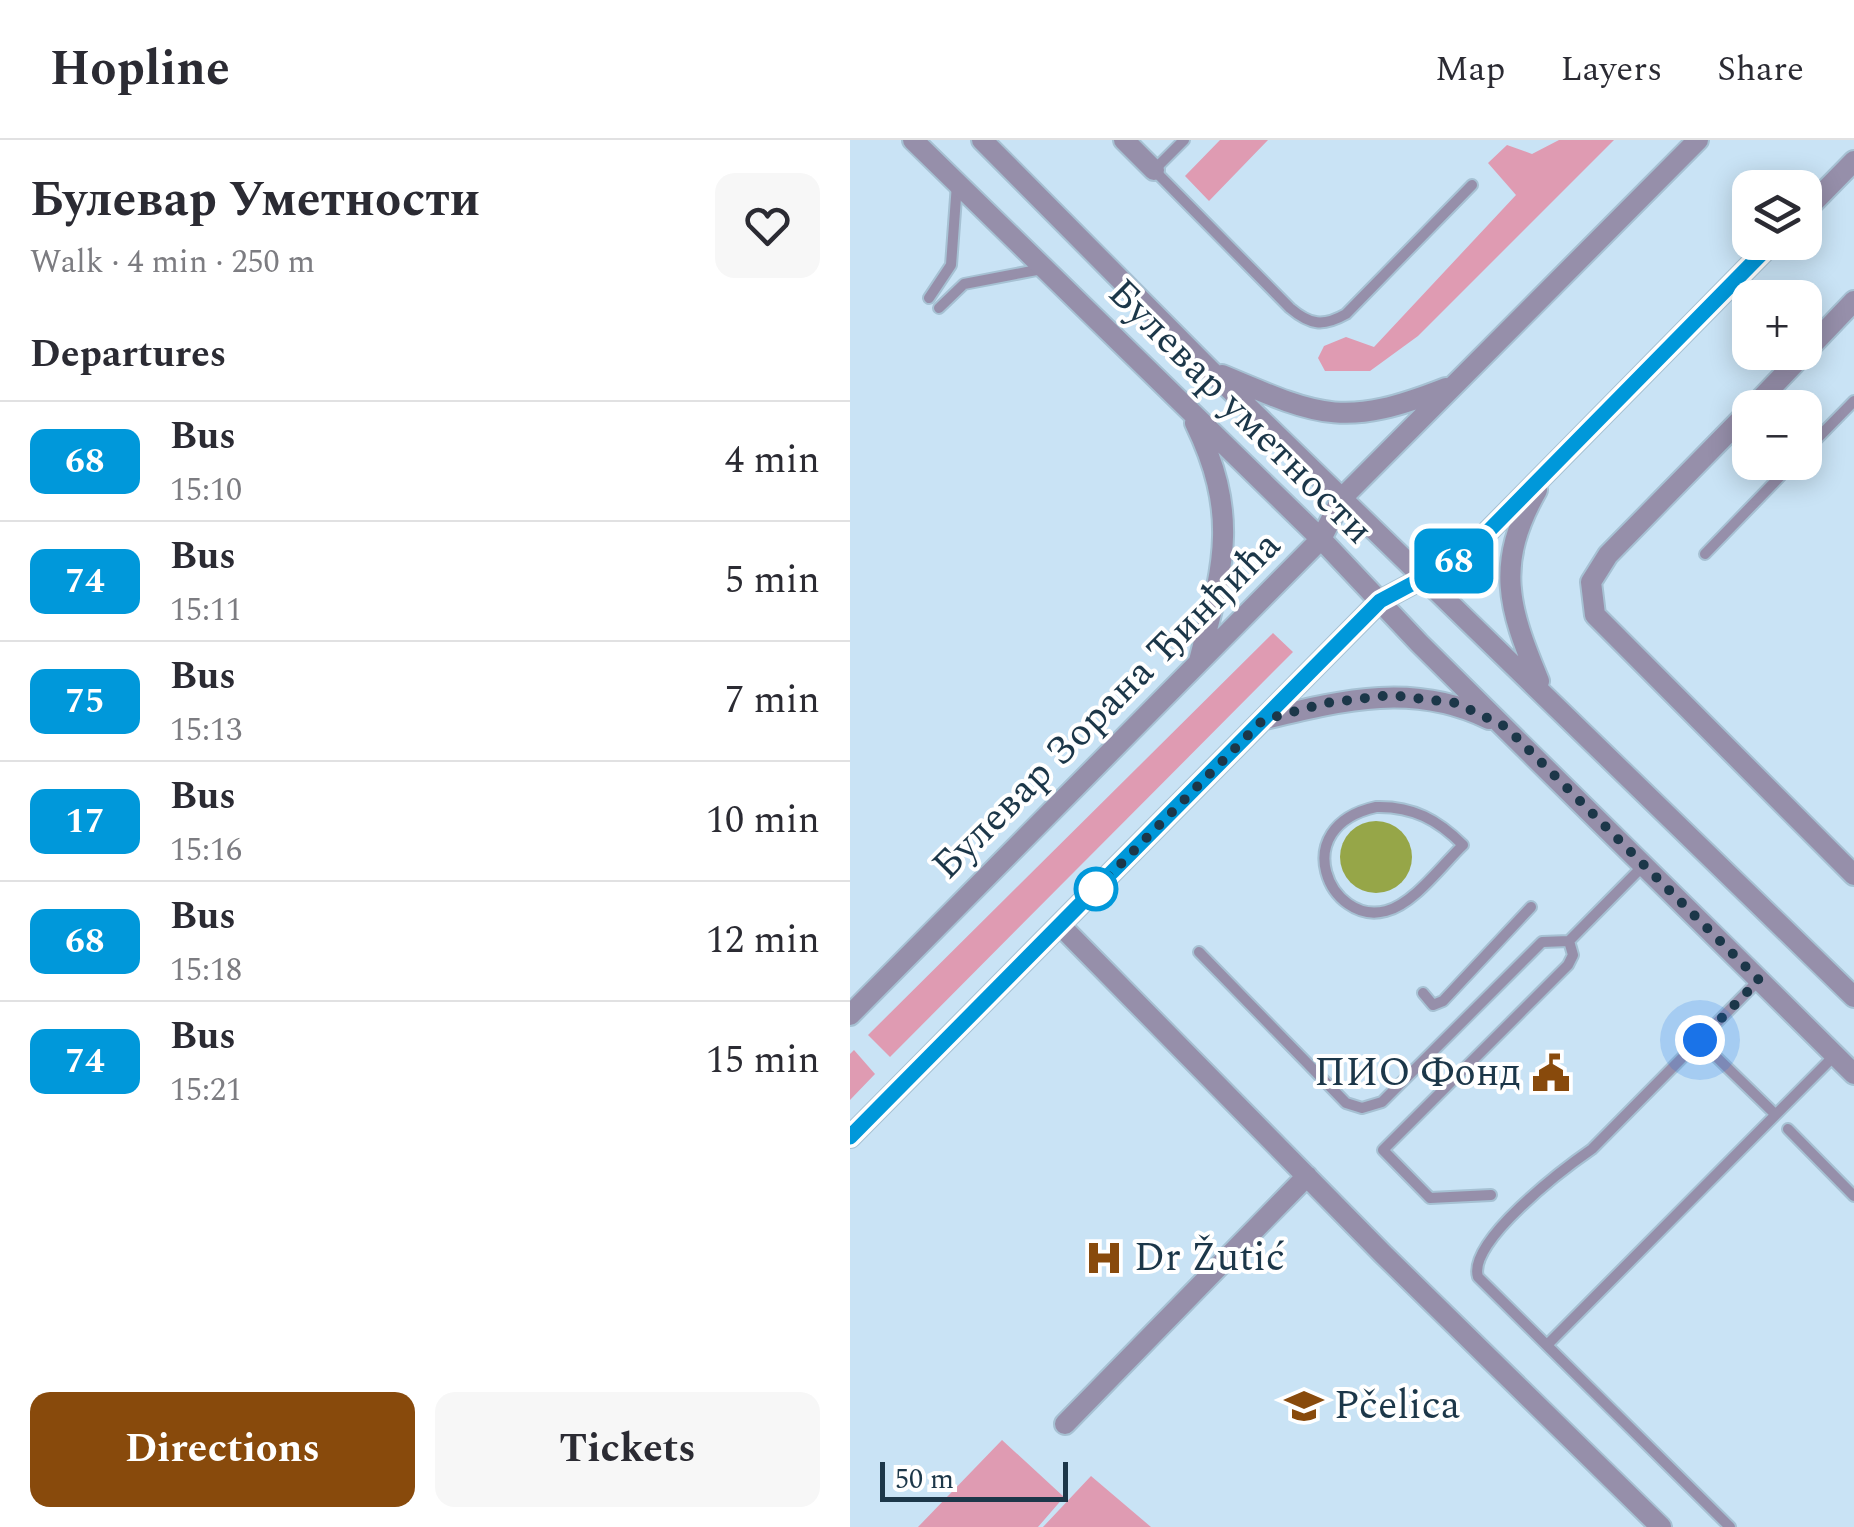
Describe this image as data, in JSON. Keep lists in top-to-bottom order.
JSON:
{
  "streets": {
    "street": ["Булевар уметности", "Булевар Зорана Ђинђића"]
  },
  "crossings": [
    ["Булевар уметности", "Булевар Зорана Ђинђића"]
  ],
  "places": {
    "public building": ["ПИО Фонд"],
    "hospital": ["Dr Žutić"],
    "school or university": ["Pčelica"]
  },
  "lines": ["bus line 68"],
  "scale_bar": "50 m",
  "page": {
    "header": "Hopline",
    "nav": ["Map", "Layers", "Share"],
    "heading": [
      ["Булевар Уметности", "Walk · 4 min · 250 m"],
      "Departures"
    ],
    "on_map": "68",
    "map_buttons": ["+", "−"],
    "list": [
      {
        "mark": "68",
        "name": "Bus",
        "note": "15:10",
        "value": "4 min"
      },
      {
        "mark": "74",
        "name": "Bus",
        "note": "15:11",
        "value": "5 min"
      },
      {
        "mark": "75",
        "name": "Bus",
        "note": "15:13",
        "value": "7 min"
      },
      {
        "mark": "17",
        "name": "Bus",
        "note": "15:16",
        "value": "10 min"
      },
      {
        "mark": "68",
        "name": "Bus",
        "note": "15:18",
        "value": "12 min"
      },
      {
        "mark": "74",
        "name": "Bus",
        "note": "15:21",
        "value": "15 min"
      }
    ],
    "buttons": ["Directions", "Tickets"],
    "scale": "50 m"
  }
}
